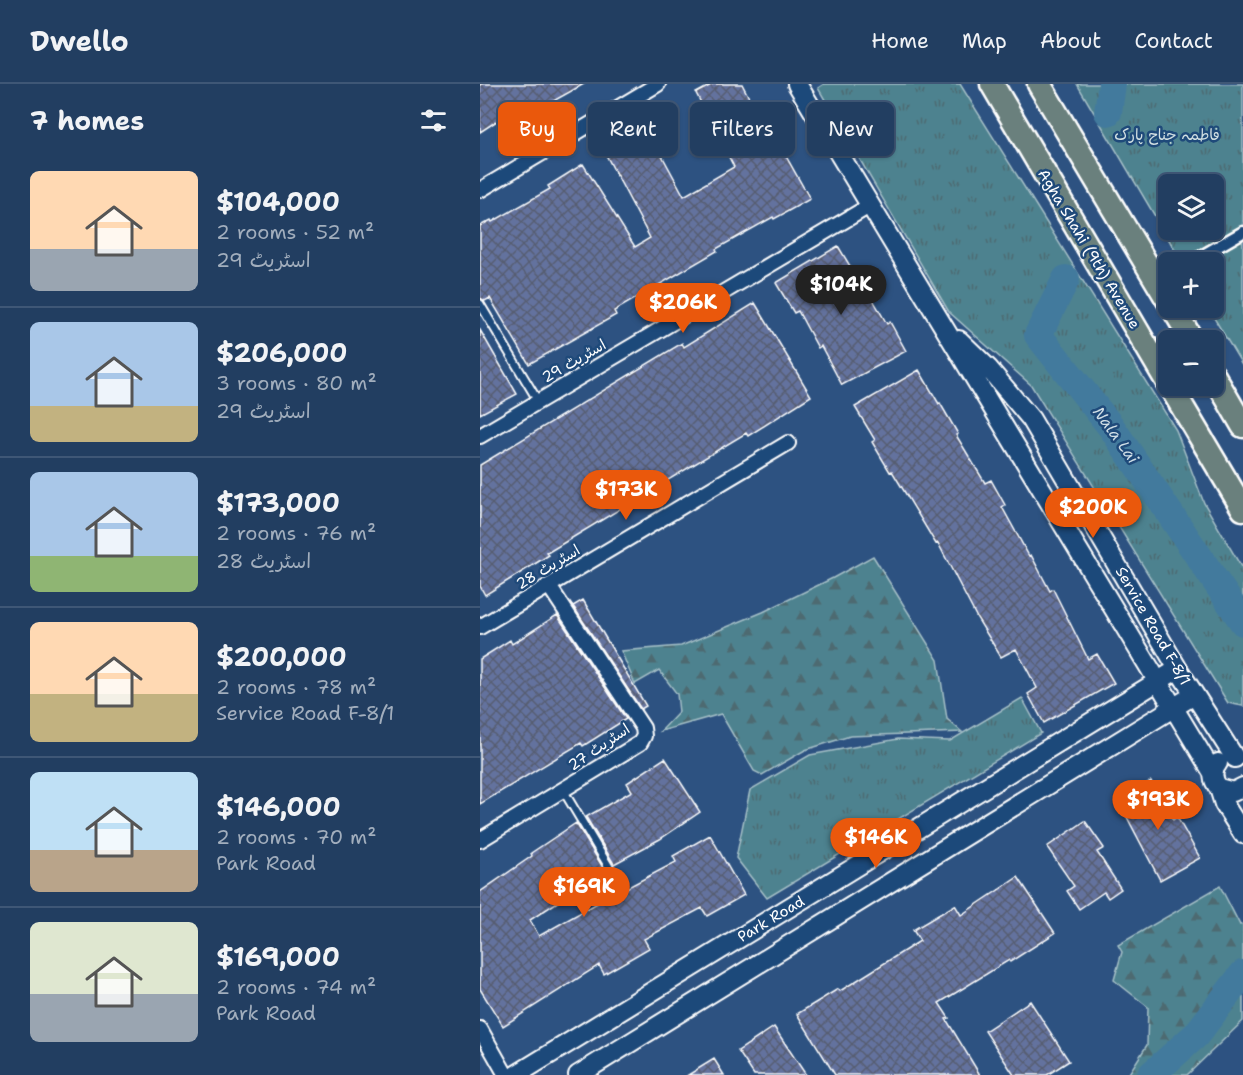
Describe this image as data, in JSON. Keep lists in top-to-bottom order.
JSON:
{
  "streets": {
    "main road": ["Agha Shahi (9th) Avenue"],
    "street": [
      "اسٹریٹ 29",
      "اسٹریٹ 28",
      "Service Road F-8/1",
      "اسٹریٹ 27",
      "Park Road"
    ]
  },
  "crossings": [
    ["اسٹریٹ 29", "Service Road F-8/1"],
    ["اسٹریٹ 28", "اسٹریٹ 27"],
    ["Service Road F-8/1", "Park Road"]
  ],
  "water": ["Nala Lai"],
  "parks": ["فاطمہ جناح پارک"],
  "page": {
    "header": "Dwello",
    "nav": [
      "Home",
      "Map",
      "About",
      "Contact"
    ],
    "heading": "7 homes",
    "chip": [
      "Buy",
      "Rent",
      "Filters",
      "New"
    ],
    "list": [
      {
        "name": "$104,000",
        "note": "2 rooms · 52 m² · اسٹریٹ 29"
      },
      {
        "name": "$206,000",
        "note": "3 rooms · 80 m² · اسٹریٹ 29"
      },
      {
        "name": "$173,000",
        "note": "2 rooms · 76 m² · اسٹریٹ 28"
      },
      {
        "name": "$200,000",
        "note": "2 rooms · 78 m² · Service Road F-8/1"
      },
      {
        "name": "$146,000",
        "note": "2 rooms · 70 m² · Park Road"
      },
      {
        "name": "$169,000",
        "note": "2 rooms · 74 m² · Park Road"
      }
    ],
    "map_buttons": ["+", "−"],
    "price": [
      "$104K",
      "$206K",
      "$173K",
      "$200K",
      "$193K",
      "$146K",
      "$169K"
    ]
  }
}
